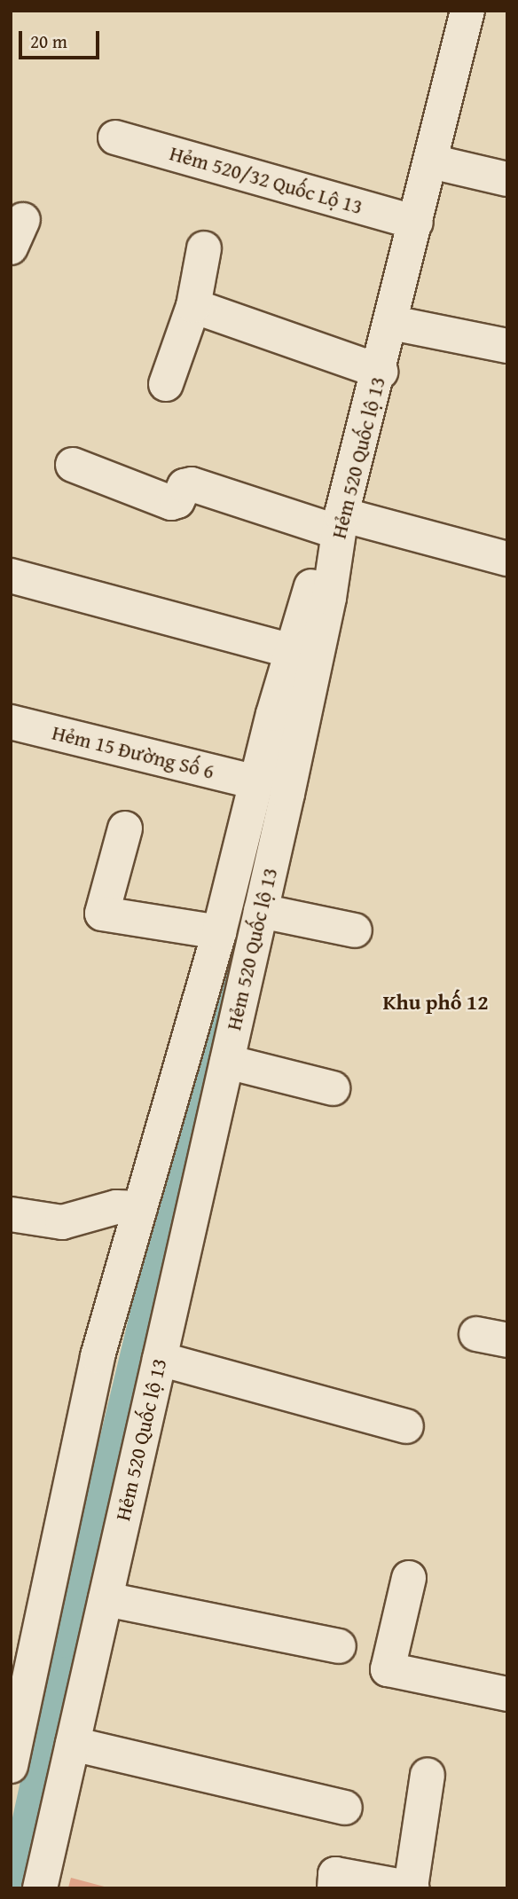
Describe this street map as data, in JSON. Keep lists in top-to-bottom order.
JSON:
{
  "streets": {
    "street": ["Hẻm 520/32 Quốc Lộ 13", "Hẻm 520 Quốc lộ 13", "Hẻm 15 Đường Số 6"]
  },
  "crossings": [
    ["Hẻm 520/32 Quốc Lộ 13", "Hẻm 520 Quốc lộ 13"]
  ],
  "districts": ["Khu phố 12"],
  "scale_bar": "20 m"
}
